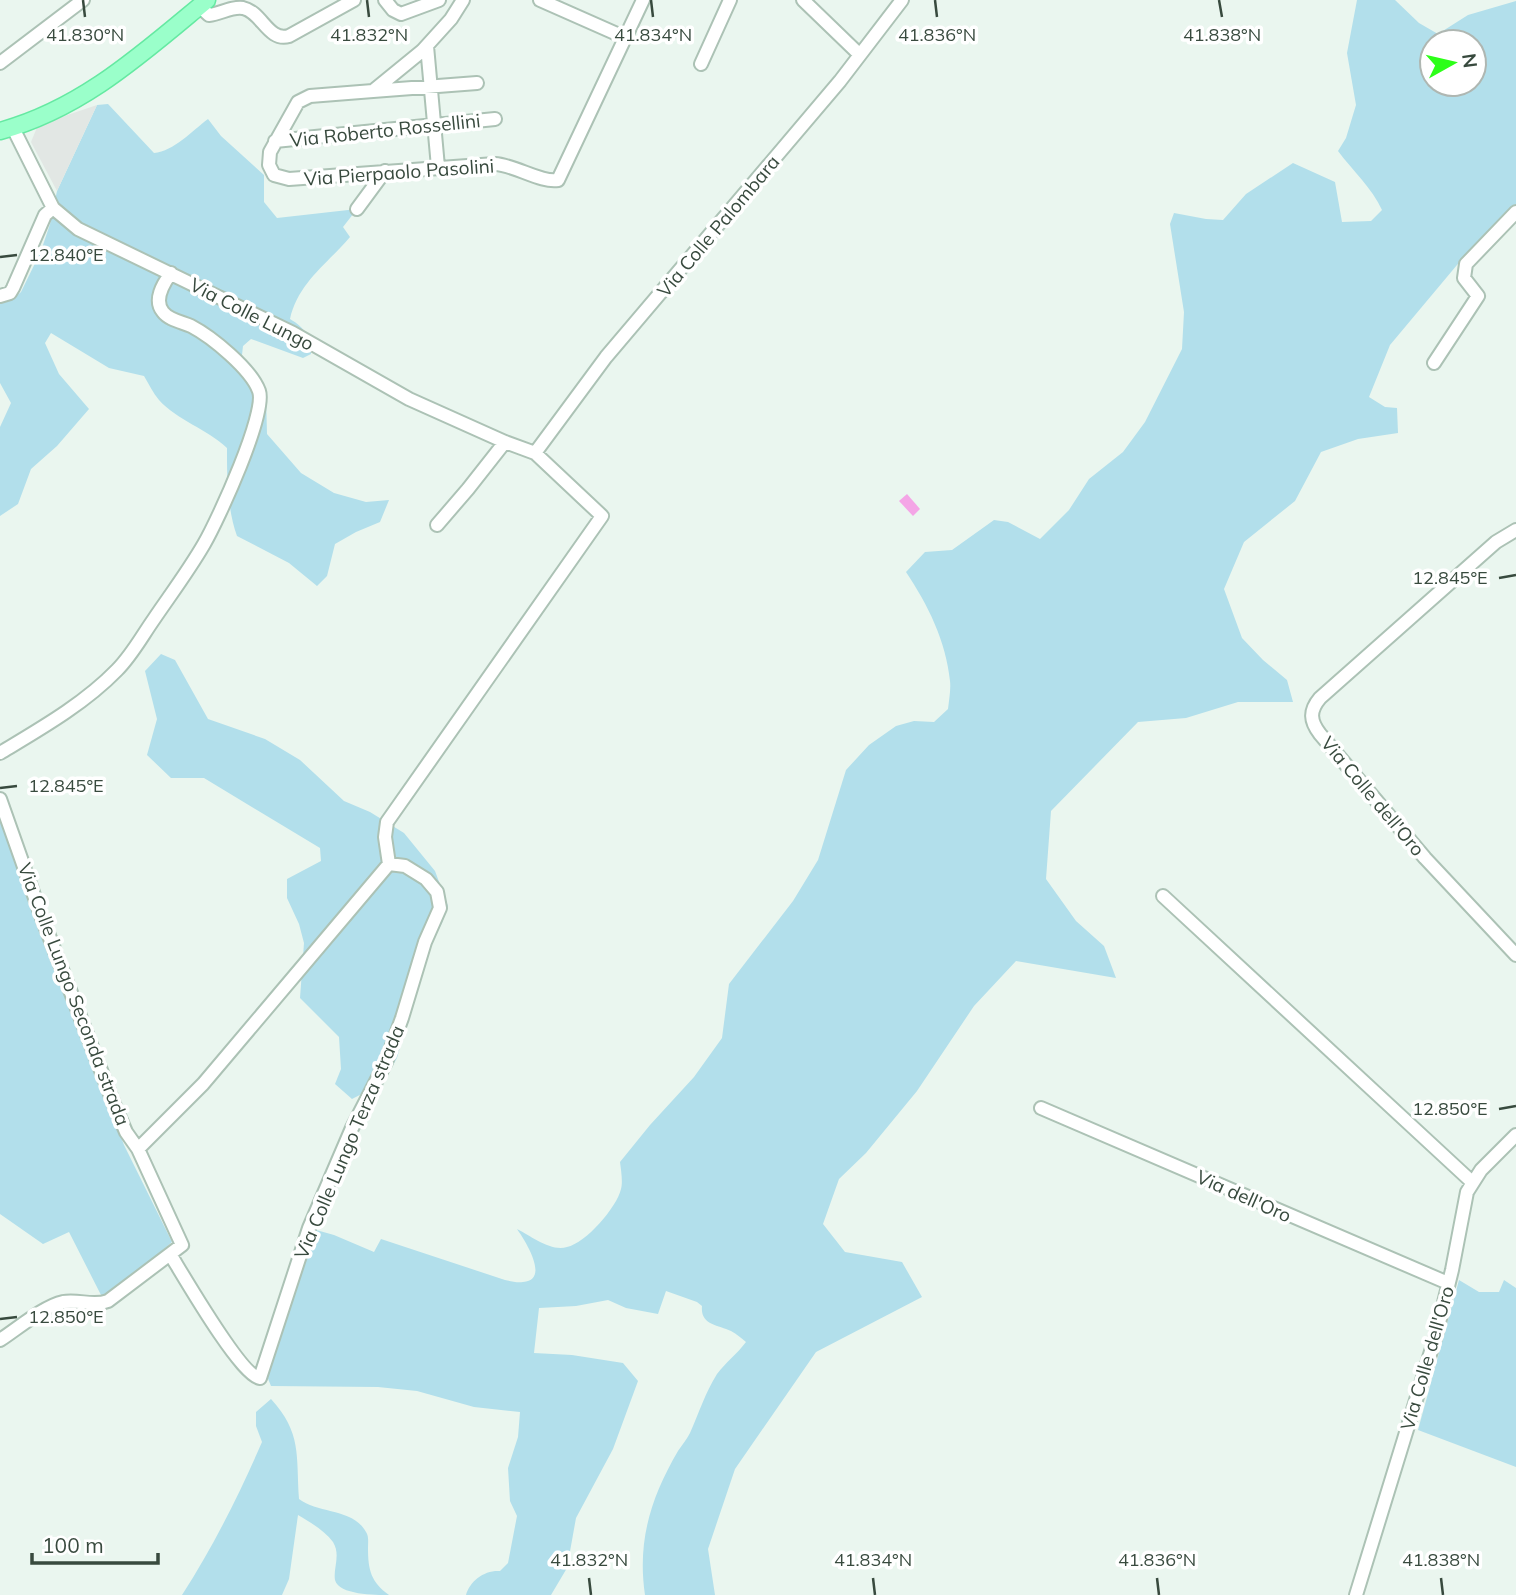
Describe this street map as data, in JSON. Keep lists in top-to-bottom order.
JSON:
{
  "streets": {
    "street": [
      "Via Roberto Rossellini",
      "Via Pierpaolo Pasolini",
      "Via Colle Palombara",
      "Via Colle Lungo",
      "Via Colle dell'Oro",
      "Via Colle Lungo Seconda strada",
      "Via Colle Lungo Terza strada",
      "Via dell'Oro"
    ]
  },
  "crossings": [
    ["Via Roberto Rossellini", "Via Pierpaolo Pasolini"],
    ["Via Colle Palombara", "Via Colle Lungo"],
    ["Via Colle dell'Oro", "Via dell'Oro"]
  ],
  "scale_bar": "100 m",
  "north": "right",
  "coordinates": [
    "41.830°N",
    "41.832°N",
    "41.834°N",
    "41.836°N",
    "41.838°N",
    "12.840°E",
    "12.845°E",
    "12.850°E"
  ]
}
